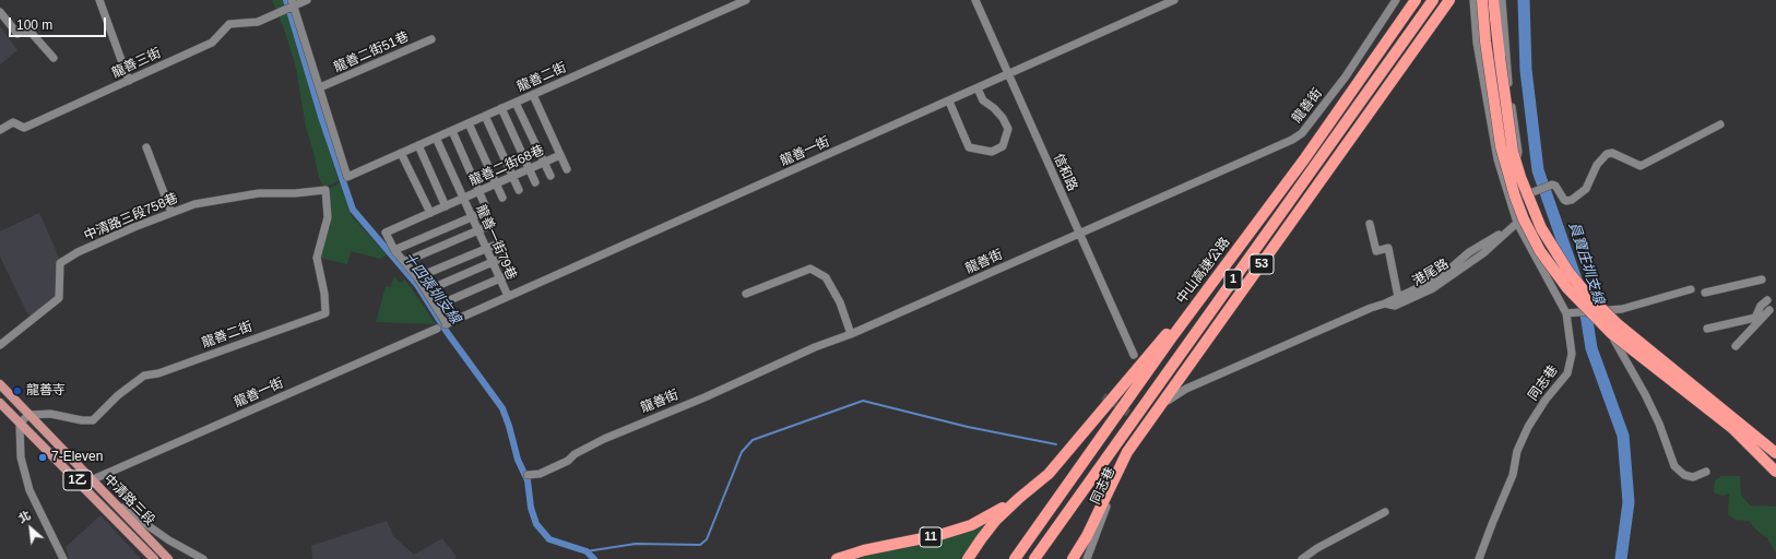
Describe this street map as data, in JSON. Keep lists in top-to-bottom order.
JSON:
{
  "streets": {
    "highway": [
      "53",
      "中山高速公路",
      "1",
      "11"
    ],
    "main road": ["1乙", "中清路三段"],
    "street": [
      "龍善二街51巷",
      "龍善三街",
      "龍善二街",
      "龍善街",
      "龍善一街",
      "龍善二街68巷",
      "信和路",
      "中清路三段758巷",
      "龍善一街79巷",
      "港尾路",
      "同志巷"
    ]
  },
  "crossings": [
    ["龍善二街51巷", "龍善三街"],
    ["龍善二街51巷", "龍善二街"],
    ["龍善二街", "龍善二街68巷"],
    ["龍善二街", "中清路三段758巷"],
    ["龍善二街", "中清路三段"],
    ["龍善街", "信和路"],
    ["龍善一街", "龍善二街68巷"],
    ["龍善一街", "信和路"],
    ["龍善一街", "龍善一街79巷"],
    ["龍善一街", "中清路三段"],
    ["龍善二街68巷", "龍善一街79巷"],
    ["港尾路", "同志巷"]
  ],
  "water": ["員寶庄圳支線", "十四張圳支線"],
  "places": ["龍善寺", "7-Eleven"],
  "scale_bar": "100 m",
  "north": "top left"
}
